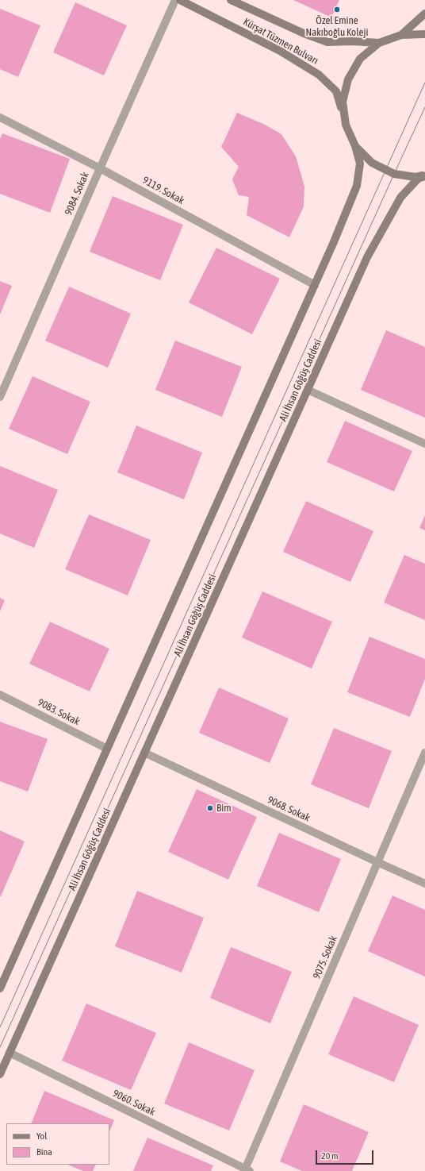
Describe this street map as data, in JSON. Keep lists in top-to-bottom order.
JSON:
{
  "streets": {
    "main road": ["Kürşat Tüzmen Bulvarı", "Ali İhsan Göğüş Caddesi"],
    "street": [
      "9119. Sokak",
      "9084. Sokak",
      "9083. Sokak",
      "9068. Sokak",
      "9075. Sokak",
      "9060. Sokak"
    ]
  },
  "crossings": [
    ["9119. Sokak", "9084. Sokak"],
    ["Ali İhsan Göğüş Caddesi", "9068. Sokak"],
    ["Ali İhsan Göğüş Caddesi", "9060. Sokak"],
    ["9068. Sokak", "9075. Sokak"],
    ["9075. Sokak", "9060. Sokak"]
  ],
  "places": ["Özel Emine Nakıboğlu Koleji", "Bim"],
  "legend": ["Yol", "Bina"],
  "scale_bar": "20 m"
}
